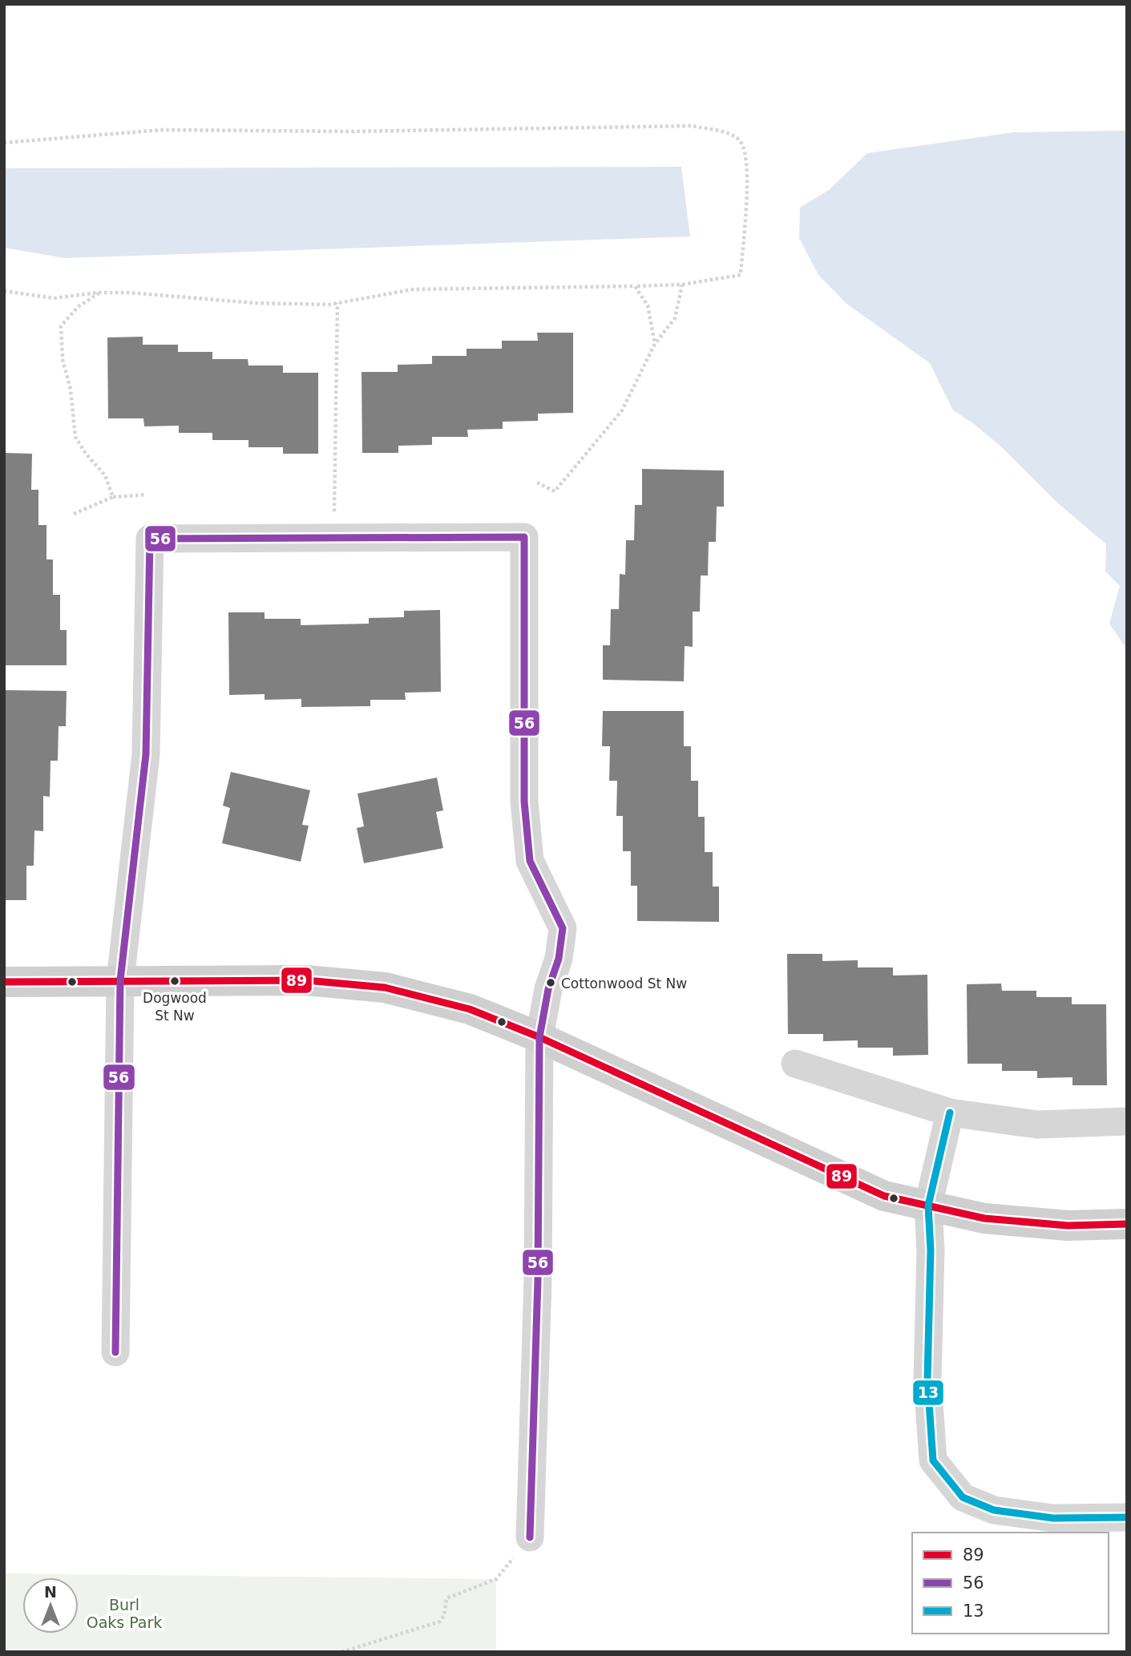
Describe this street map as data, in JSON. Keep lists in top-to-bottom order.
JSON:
{
  "parks": ["Burl Oaks Park"],
  "places": ["Dogwood St Nw", "Cottonwood St Nw"],
  "lines": ["transit line 56", "transit line 89", "transit line 13"],
  "legend": ["89", "56", "13"],
  "north": "top"
}
